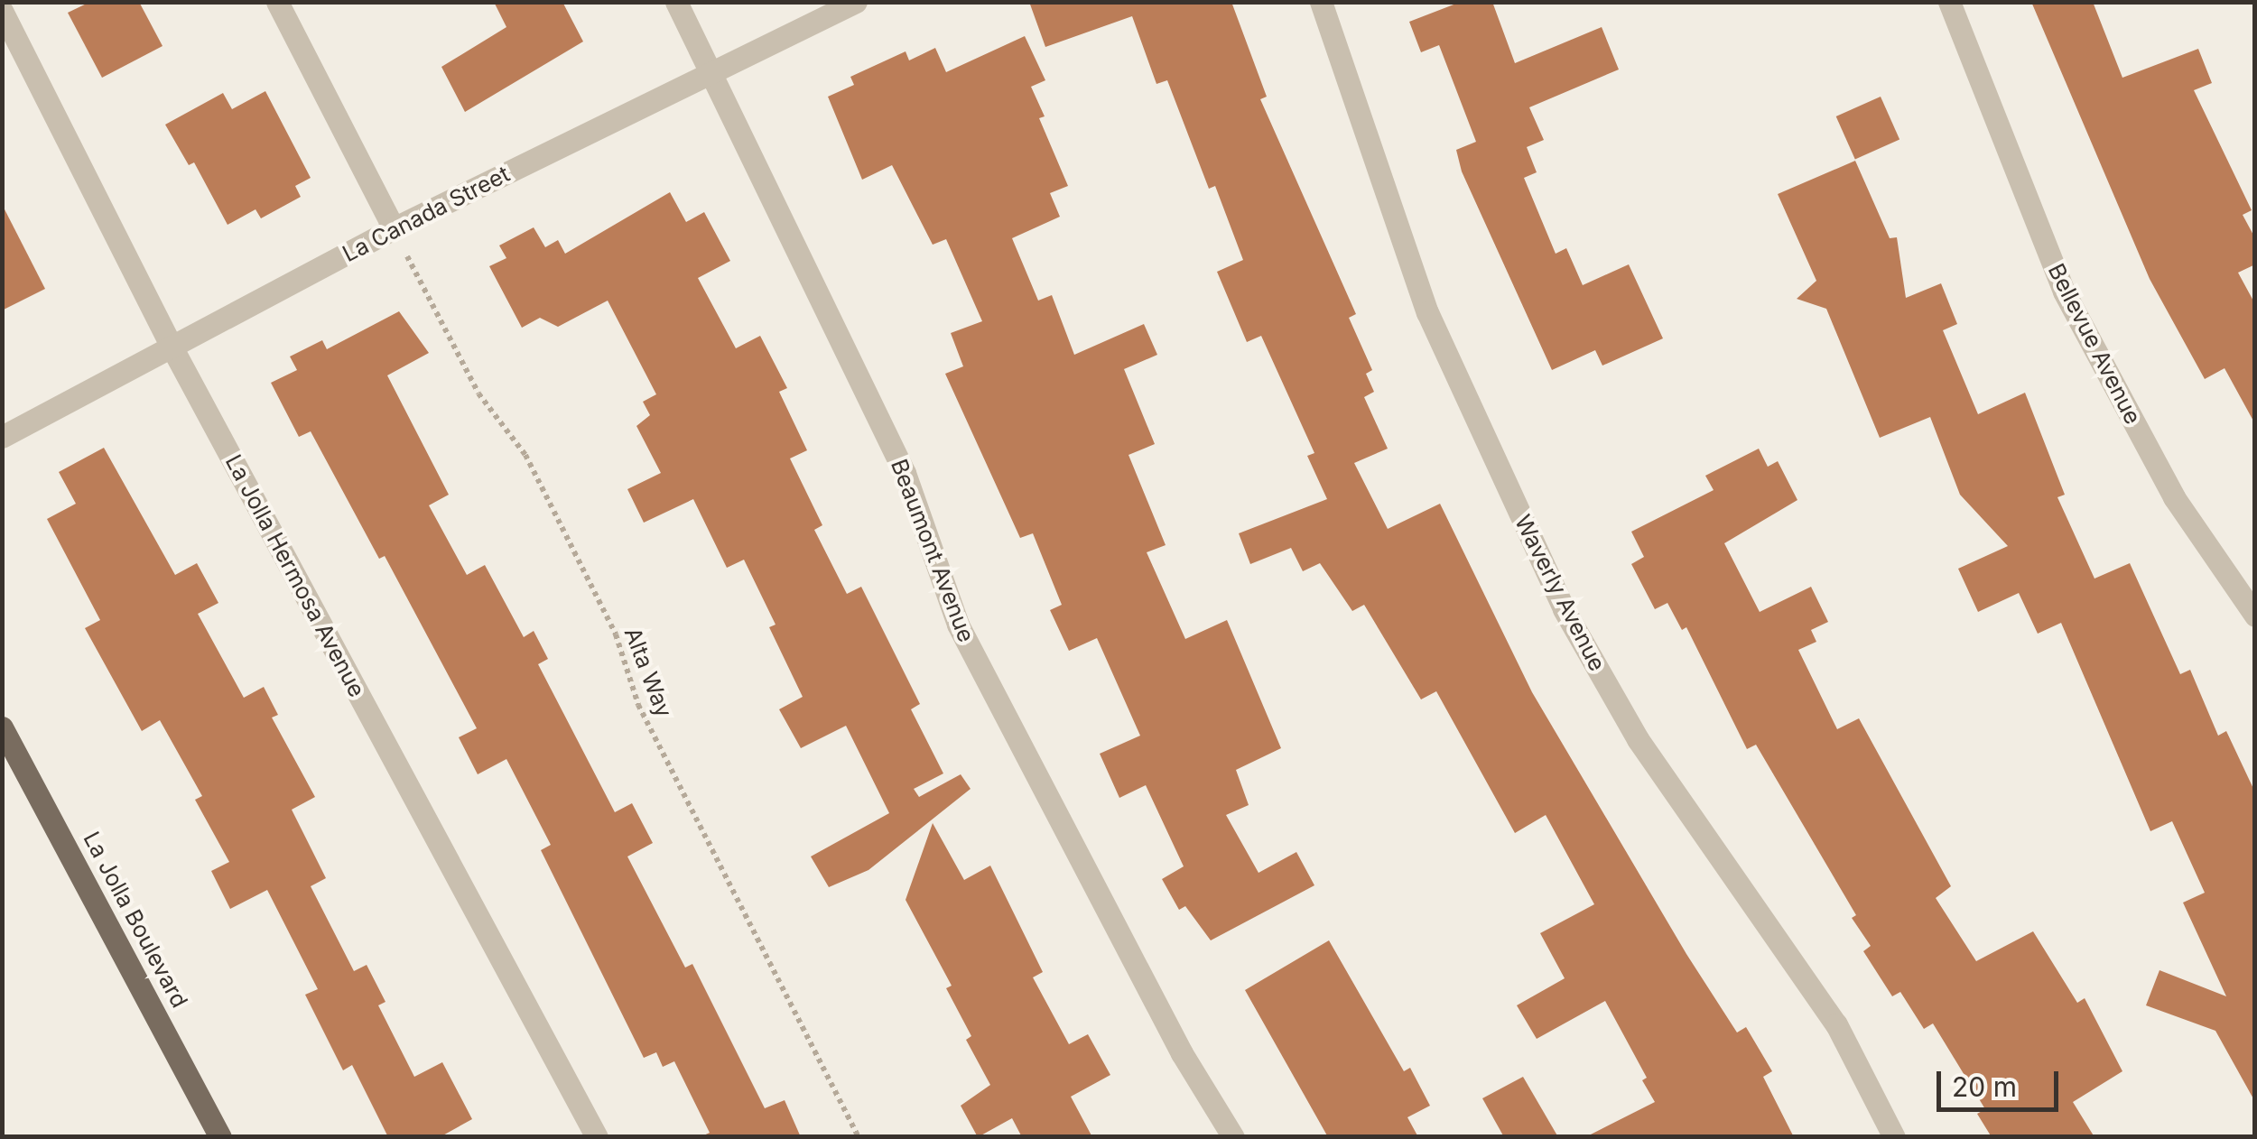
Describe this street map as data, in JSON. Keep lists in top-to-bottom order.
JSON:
{
  "streets": {
    "main road": ["La Jolla Boulevard"],
    "street": [
      "La Canada Street",
      "Bellevue Avenue",
      "Beaumont Avenue",
      "La Jolla Hermosa Avenue",
      "Waverly Avenue"
    ],
    "path": ["Alta Way"]
  },
  "crossings": [
    ["La Canada Street", "Beaumont Avenue"],
    ["La Canada Street", "La Jolla Hermosa Avenue"],
    ["La Canada Street", "Alta Way"]
  ],
  "scale_bar": "20 m"
}
